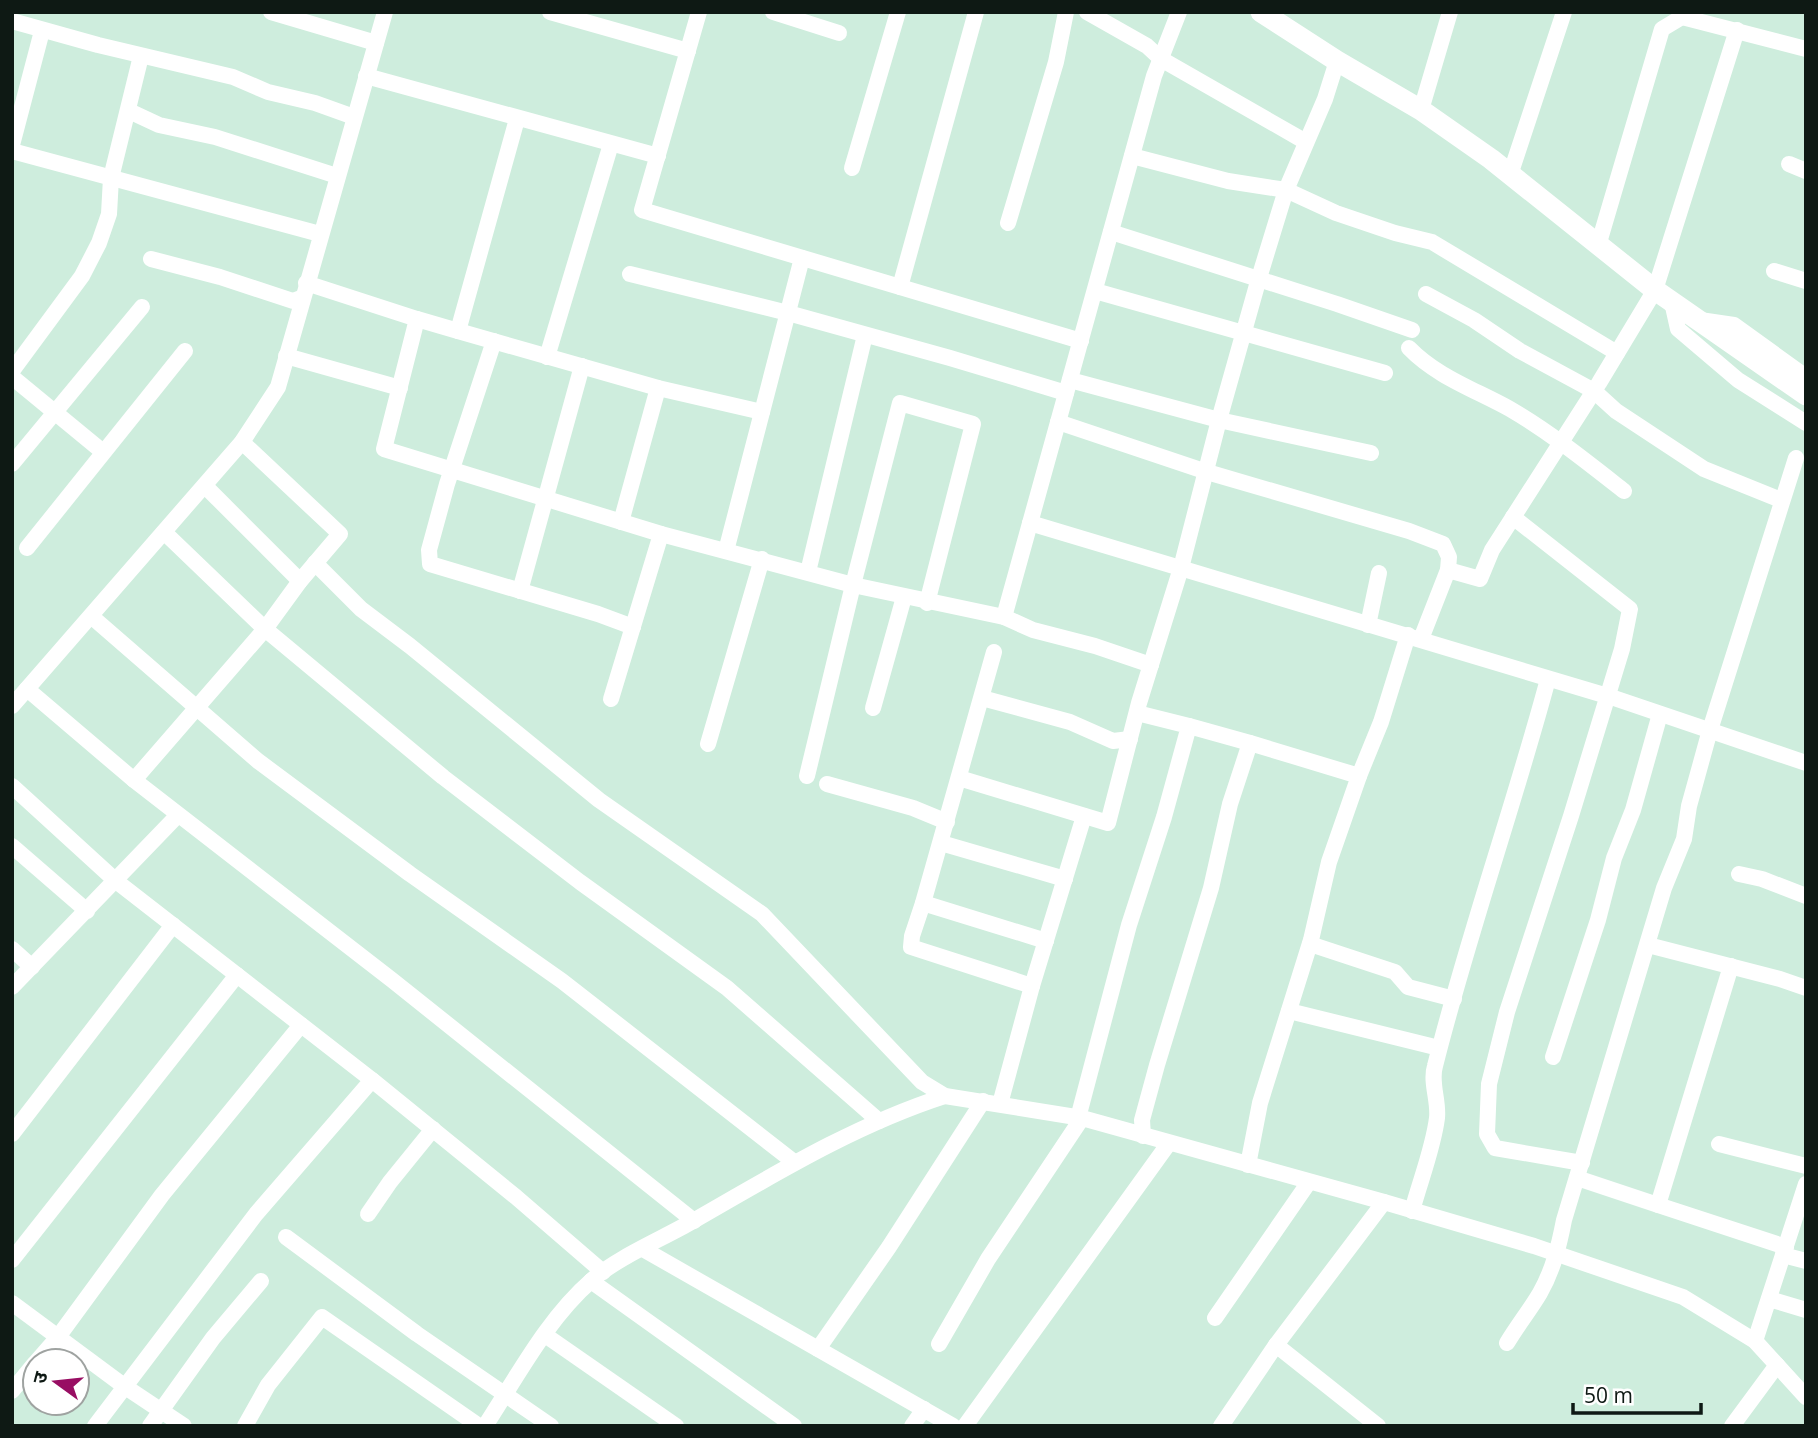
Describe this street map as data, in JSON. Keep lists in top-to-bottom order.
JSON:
{
  "scale_bar": "50 m",
  "north": "left"
}
